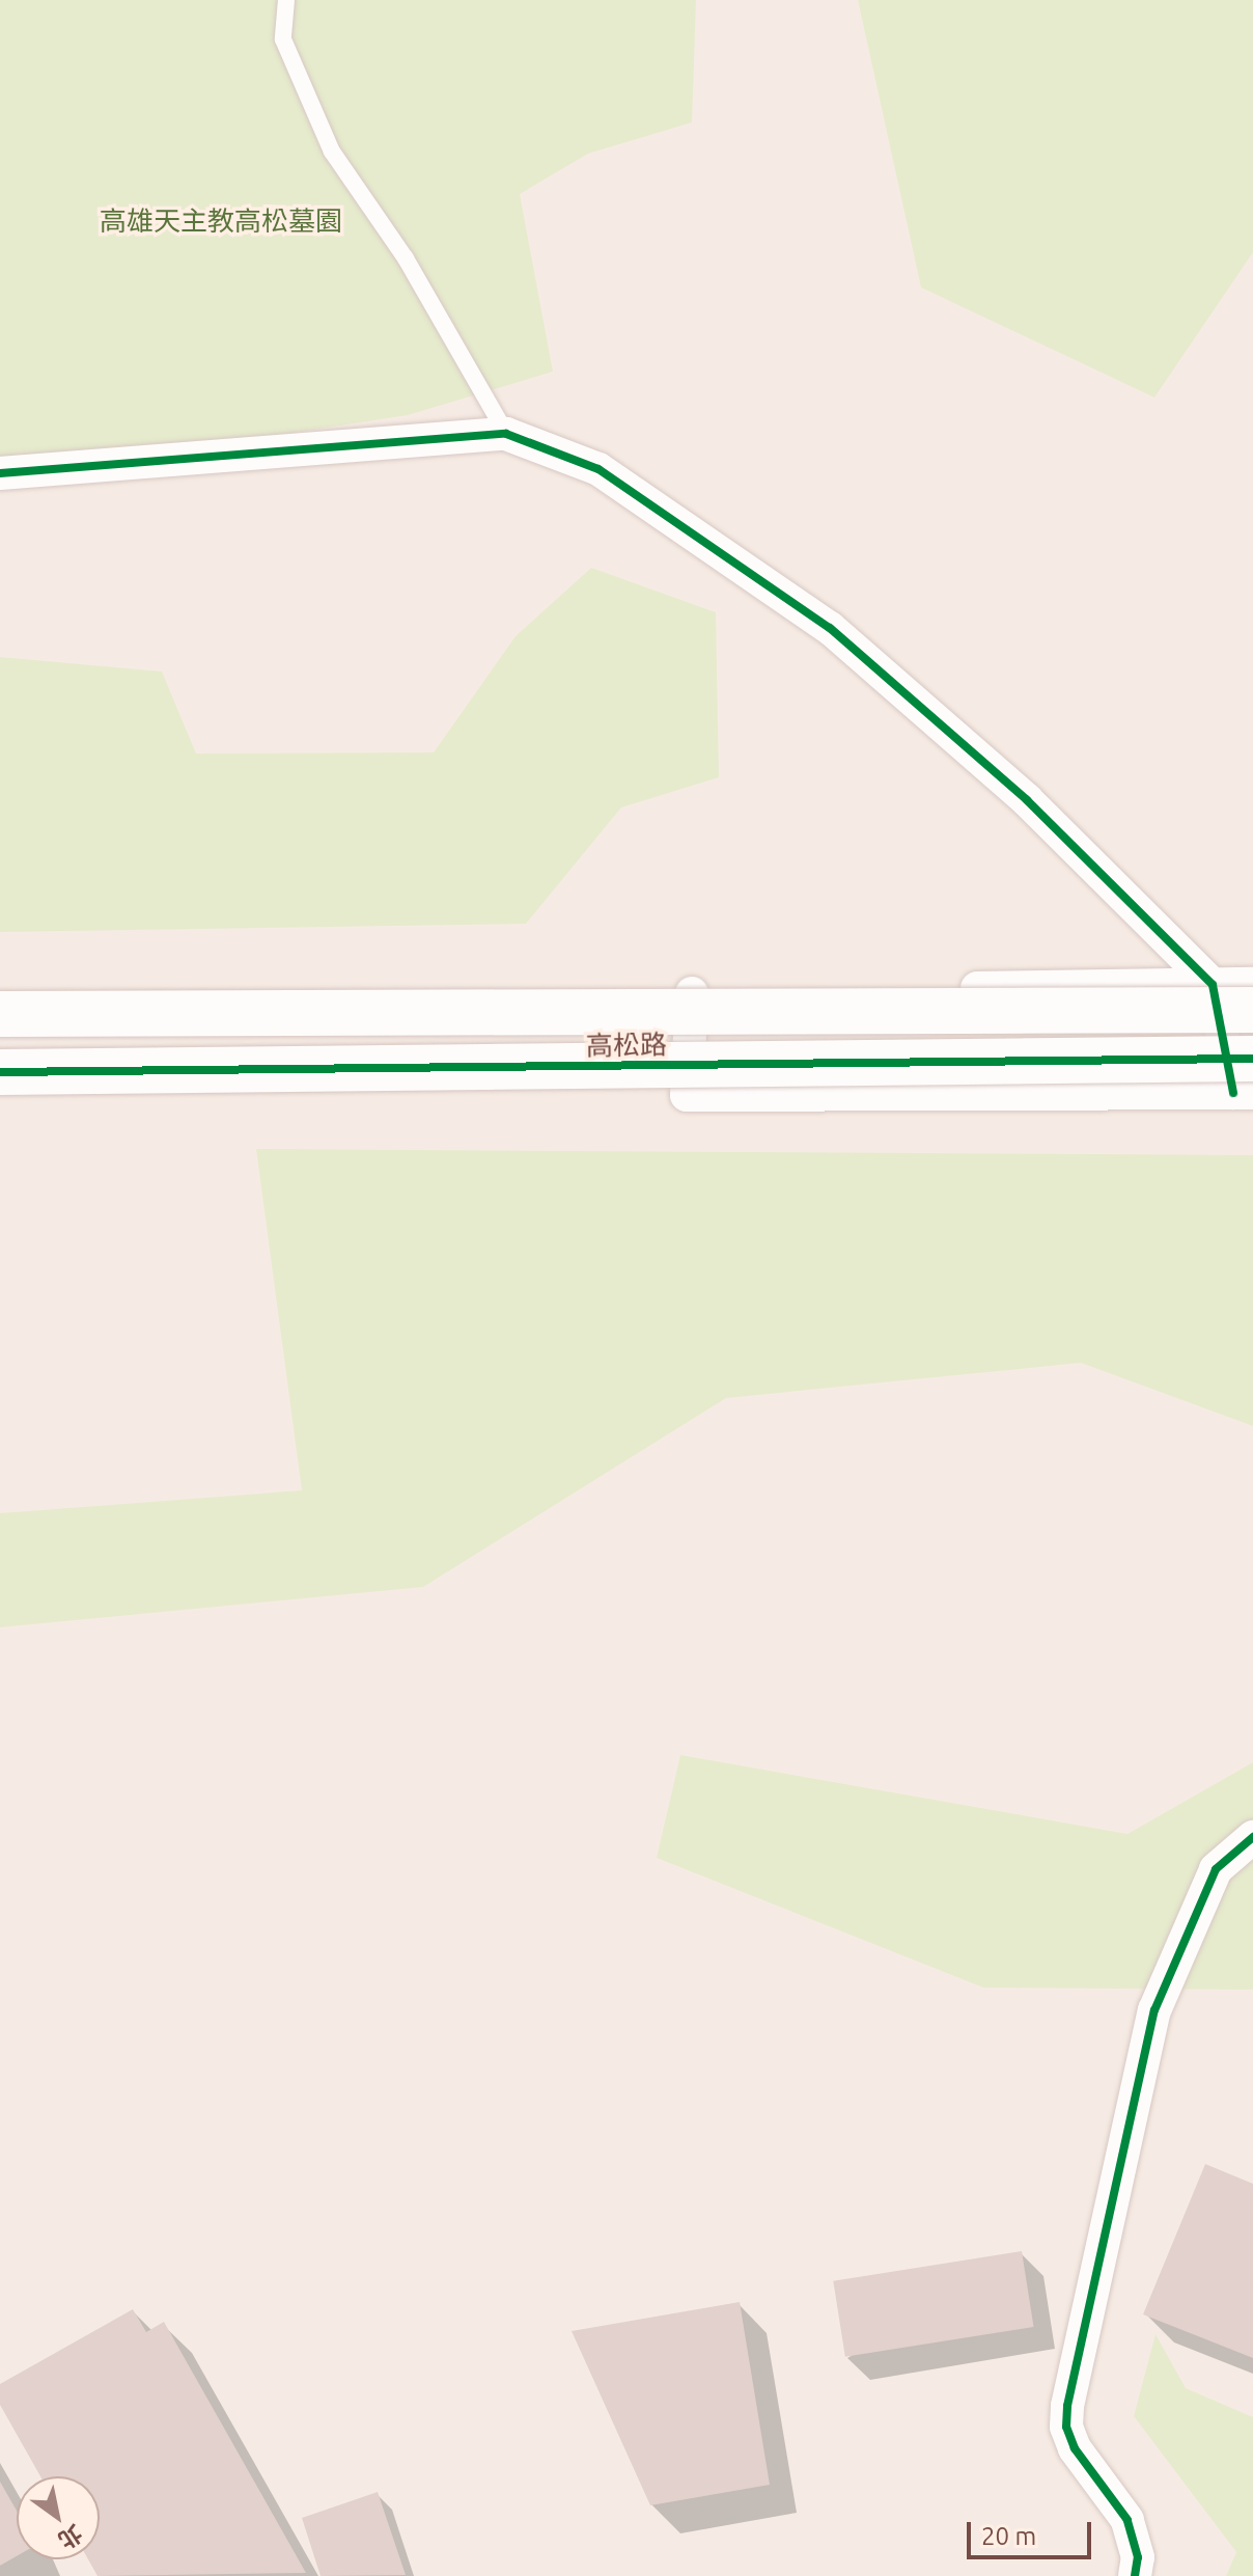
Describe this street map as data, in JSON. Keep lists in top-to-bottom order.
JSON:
{
  "streets": {
    "street": ["高松路"]
  },
  "parks": ["高雄天主教高松墓園"],
  "scale_bar": "20 m",
  "north": "bottom right"
}
